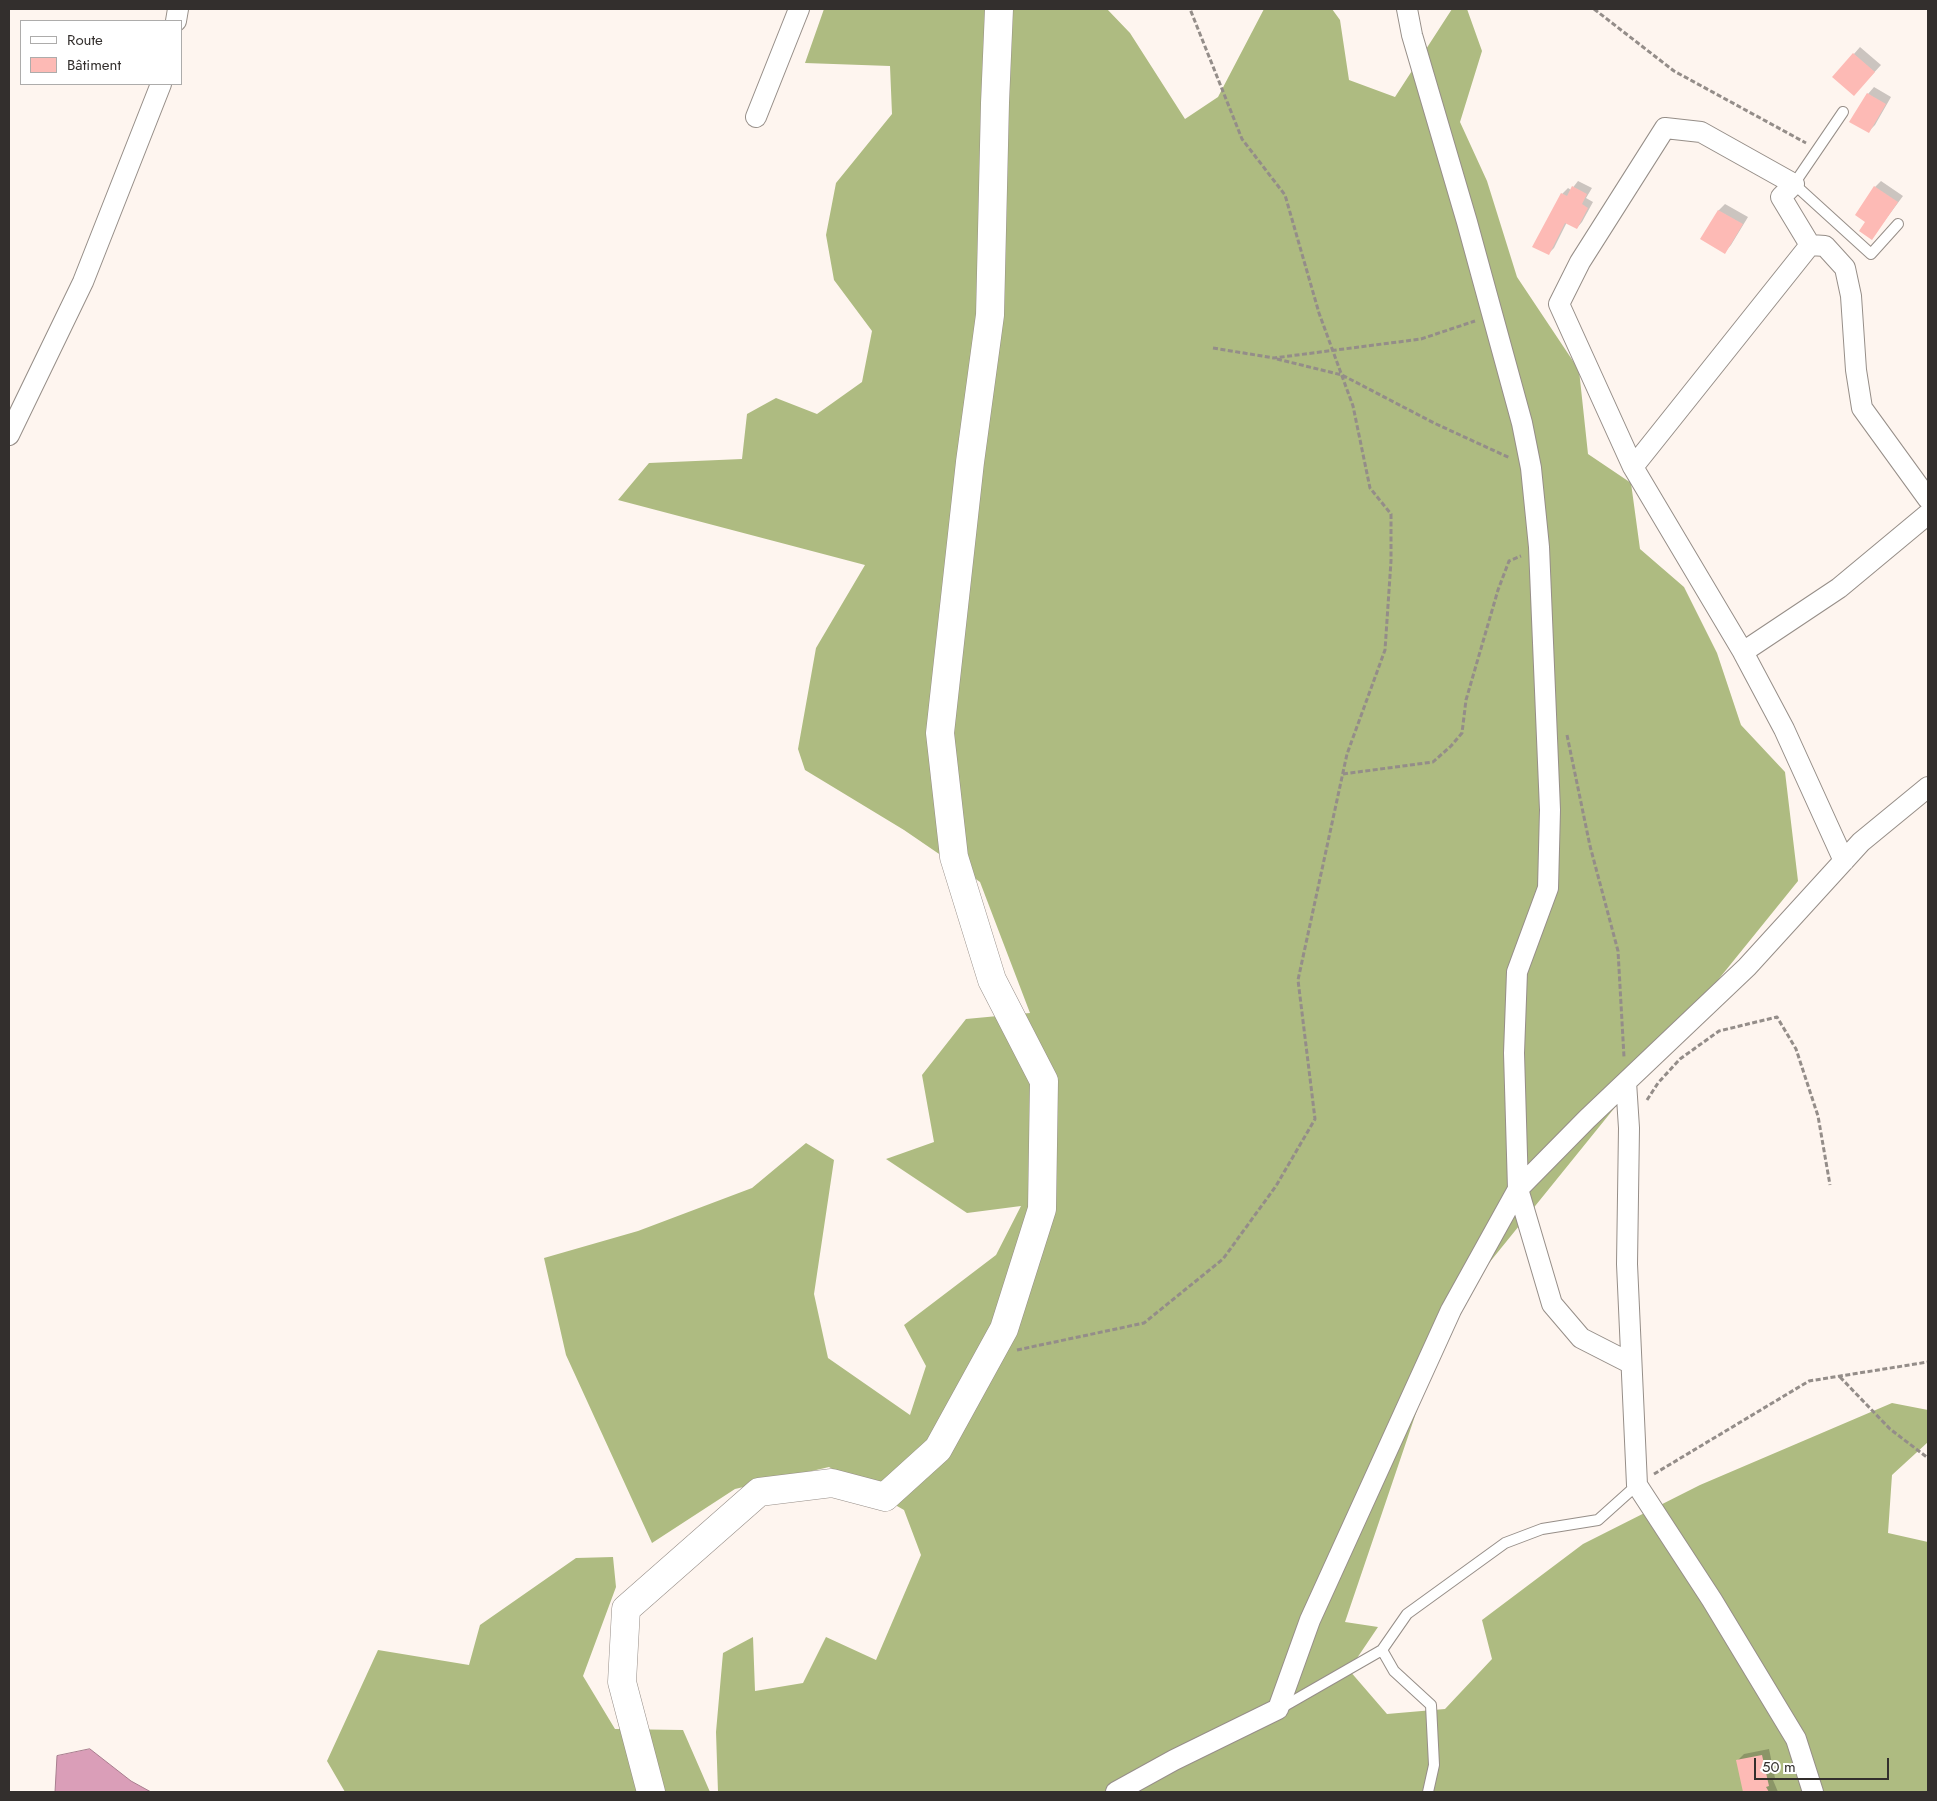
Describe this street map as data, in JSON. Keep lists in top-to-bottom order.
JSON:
{
  "legend": ["Route", "Bâtiment"],
  "scale_bar": "50 m"
}
